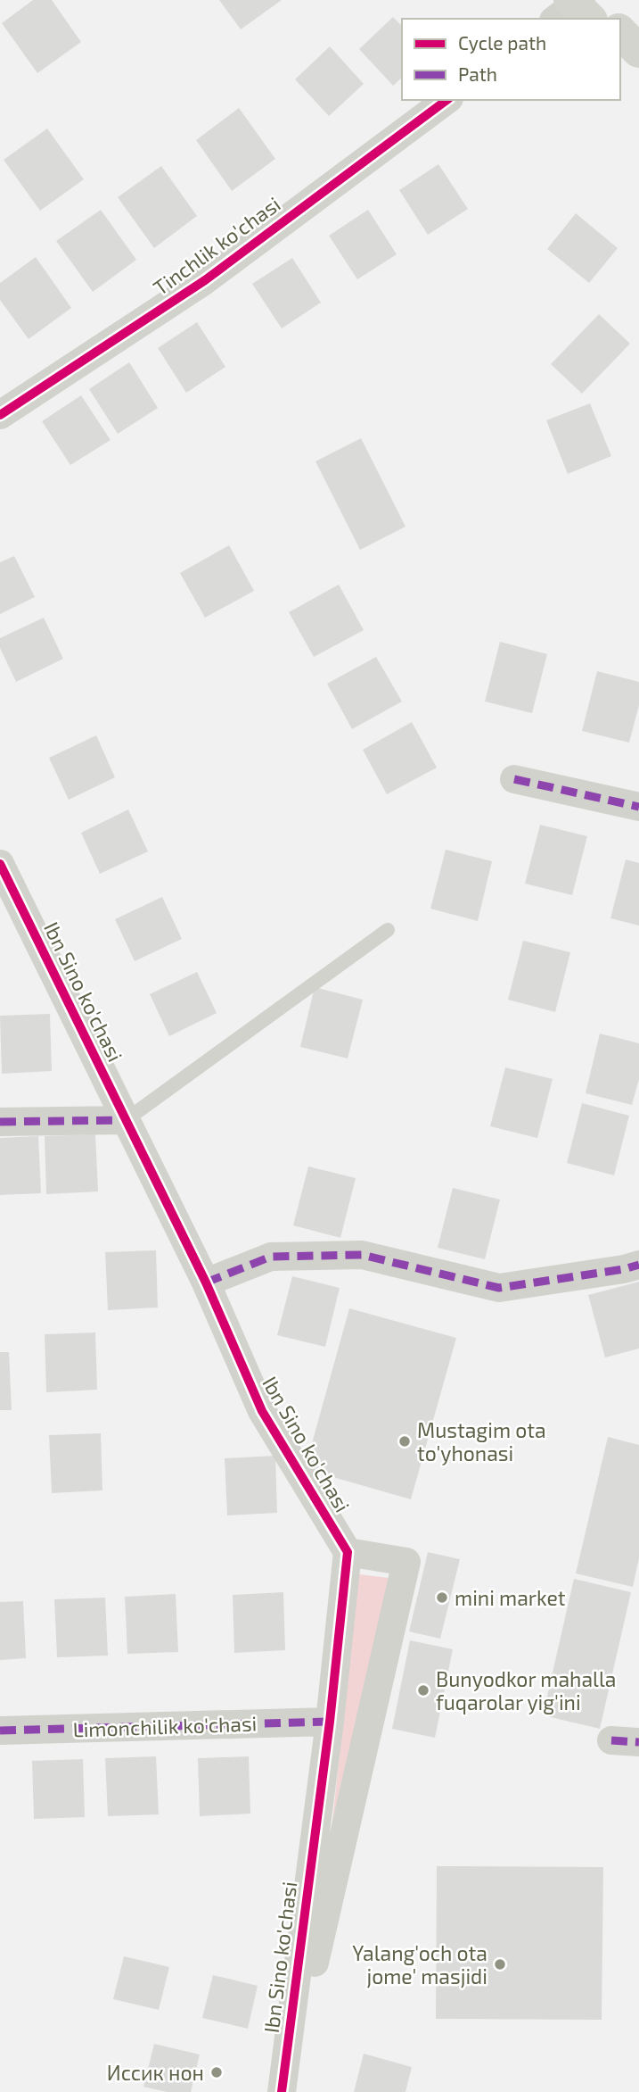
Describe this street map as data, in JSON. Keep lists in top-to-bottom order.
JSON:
{
  "streets": {
    "street": ["Tinchlik ko'chasi", "Ibn Sino ko'chasi", "Limonchilik ko'chasi"]
  },
  "crossings": [
    ["Ibn Sino ko'chasi", "Limonchilik ko'chasi"]
  ],
  "places": [
    "Mustagim ota to'yhonasi",
    "mini market",
    "Bunyodkor mahalla fuqarolar yig'ini",
    "Yalang'och ota jome' masjidi",
    "Иссик нон"
  ],
  "legend": ["Cycle path", "Path"]
}
